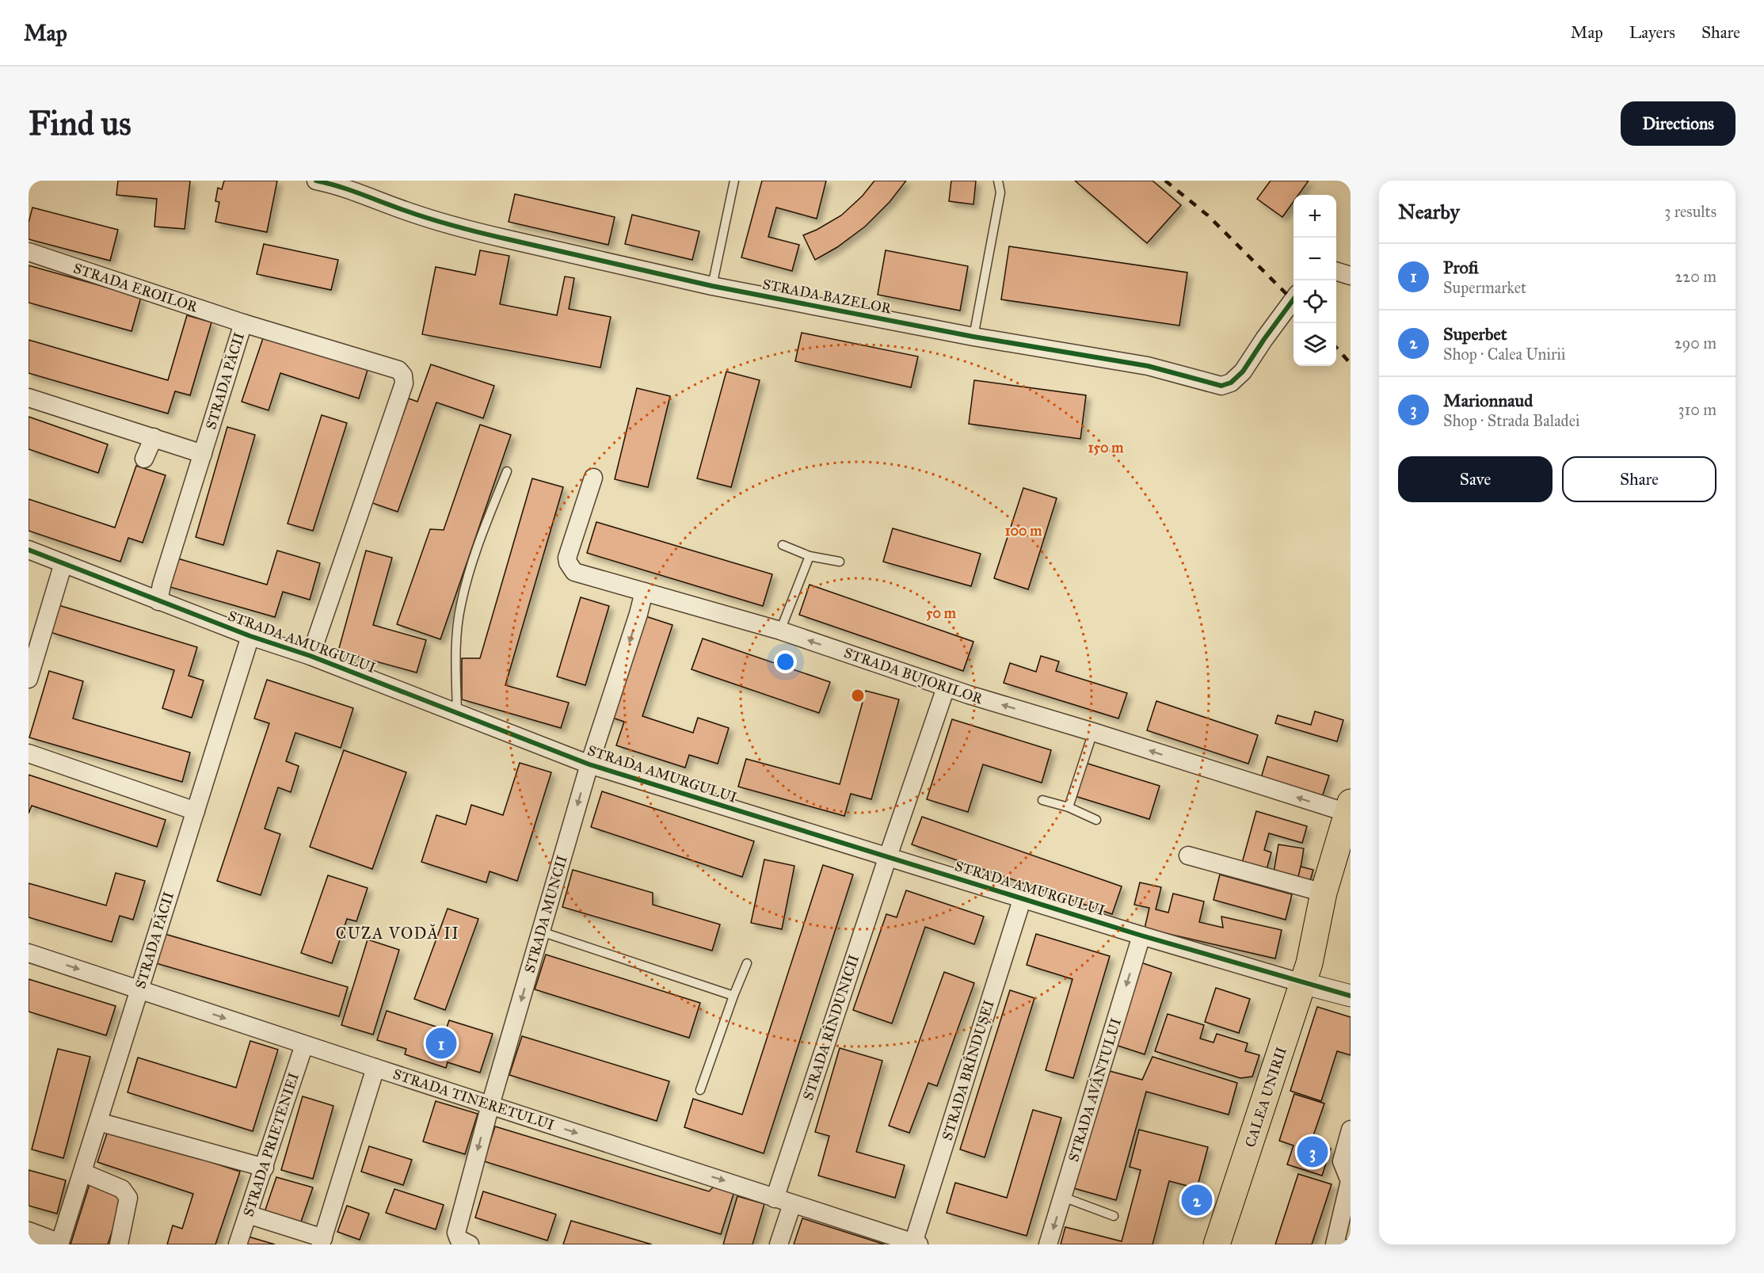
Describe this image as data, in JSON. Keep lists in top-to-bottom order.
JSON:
{
  "streets": {
    "main road": ["CALEA UNIRII"],
    "street": [
      "STRADA EROILOR",
      "STRADA BAZELOR",
      "STRADA PĂCII",
      "STRADA AMURGULUI",
      "STRADA BUJORILOR",
      "STRADA MUNCII",
      "STRADA RÎNDUNICII",
      "STRADA BRÎNDUȘEI",
      "STRADA AVÂNTULUI",
      "STRADA TINERETULUI",
      "STRADA PRIETENIEI"
    ]
  },
  "crossings": [
    ["STRADA EROILOR", "STRADA PĂCII"],
    ["STRADA PĂCII", "STRADA AMURGULUI"],
    ["STRADA PĂCII", "STRADA TINERETULUI"],
    ["STRADA AMURGULUI", "STRADA MUNCII"],
    ["STRADA AMURGULUI", "STRADA RÎNDUNICII"],
    ["STRADA AMURGULUI", "STRADA BRÎNDUȘEI"],
    ["STRADA AMURGULUI", "STRADA AVÂNTULUI"],
    ["STRADA AMURGULUI", "CALEA UNIRII"],
    ["STRADA BUJORILOR", "STRADA MUNCII"],
    ["STRADA BUJORILOR", "CALEA UNIRII"],
    ["STRADA MUNCII", "STRADA TINERETULUI"],
    ["STRADA RÎNDUNICII", "STRADA TINERETULUI"],
    ["STRADA BRÎNDUȘEI", "STRADA TINERETULUI"],
    ["STRADA TINERETULUI", "STRADA PRIETENIEI"]
  ],
  "one_way": [
    "STRADA BUJORILOR",
    "STRADA MUNCII",
    "STRADA AVÂNTULUI",
    "STRADA TINERETULUI"
  ],
  "districts": ["CUZA VODĂ II"],
  "page": {
    "header": "Map",
    "nav": ["Map", "Layers", "Share"],
    "buttons": [
      "Directions",
      ["Save", "Share"]
    ],
    "title": "Find us",
    "heading": ["Nearby", "3 results"],
    "map_buttons": ["+", "−"],
    "list": [
      {
        "mark": "1",
        "name": "Profi",
        "note": "Supermarket",
        "value": "220 m"
      },
      {
        "mark": "2",
        "name": "Superbet",
        "note": "Shop · Calea Unirii",
        "value": "290 m"
      },
      {
        "mark": "3",
        "name": "Marionnaud",
        "note": "Shop · Strada Baladei",
        "value": "310 m"
      }
    ],
    "pins": ["1", "3", "2"]
  },
  "rings": ["150 m", "100 m", "50 m"]
}
